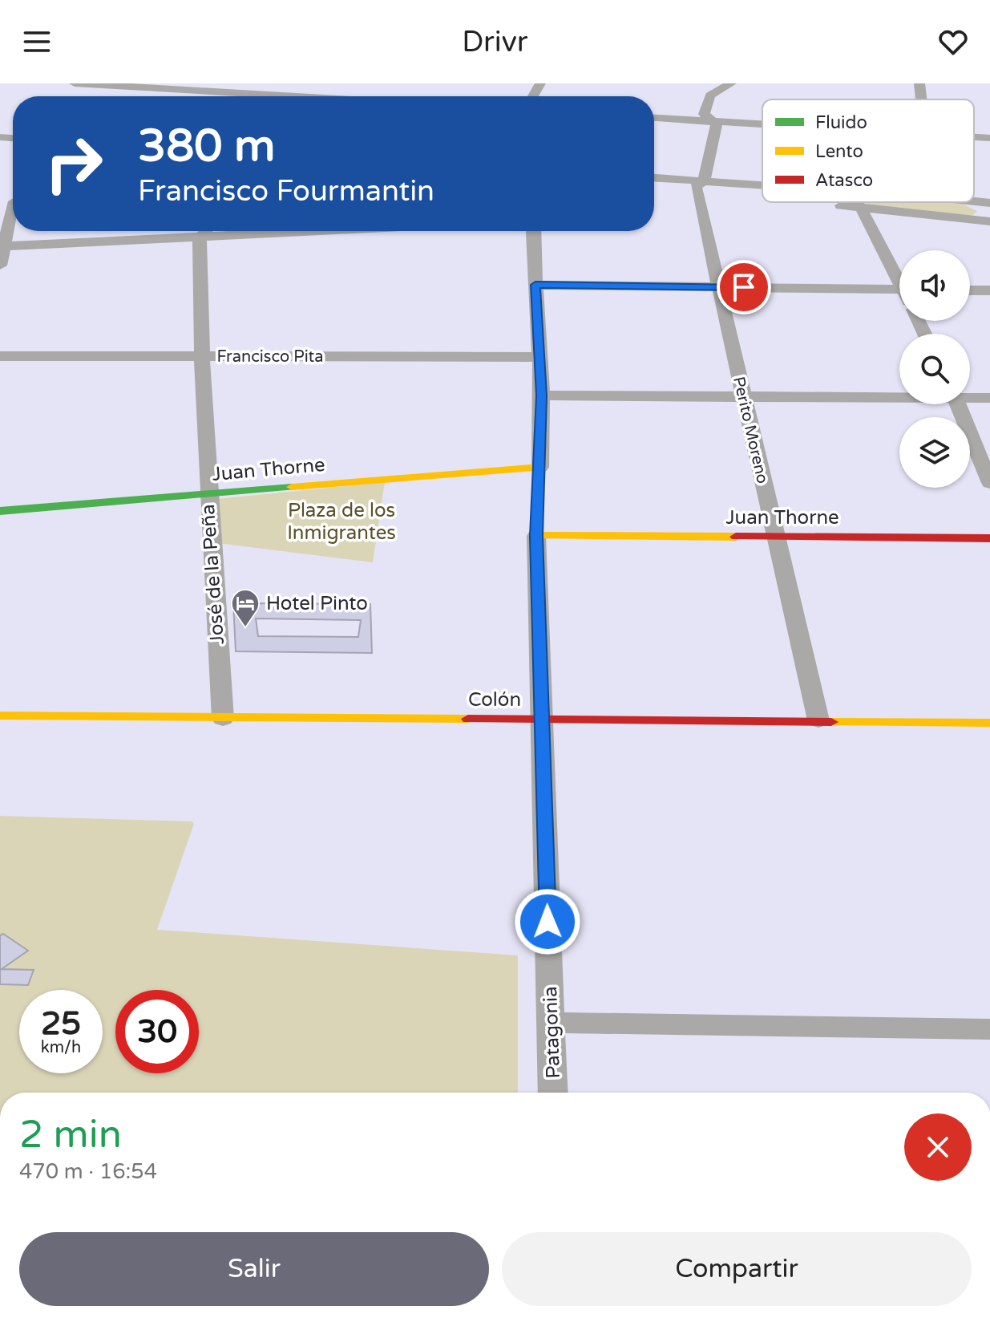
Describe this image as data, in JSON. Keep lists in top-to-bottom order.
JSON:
{
  "streets": {
    "street": [
      "Francisco Pita",
      "Perito Moreno",
      "Juan Thorne",
      "José de la Peña",
      "Colón",
      "Patagonia"
    ]
  },
  "crossings": [
    ["Francisco Pita", "José de la Peña"],
    ["Francisco Pita", "Patagonia"],
    ["Perito Moreno", "Juan Thorne"],
    ["Perito Moreno", "Colón"],
    ["Juan Thorne", "José de la Peña"],
    ["Juan Thorne", "Patagonia"],
    ["José de la Peña", "Colón"],
    ["Colón", "Patagonia"]
  ],
  "parks": ["Plaza de los Inmigrantes"],
  "places": {
    "hotel": ["Hotel Pinto"]
  },
  "legend": ["Fluido", "Lento", "Atasco"],
  "page": {
    "header": "Drivr",
    "turn": ["380 m", "Francisco Fourmantin"],
    "speed": "25 km/h",
    "limit": "30",
    "heading": ["2 min", "470 m · 16:54"],
    "buttons": ["Salir", "Compartir"]
  }
}
